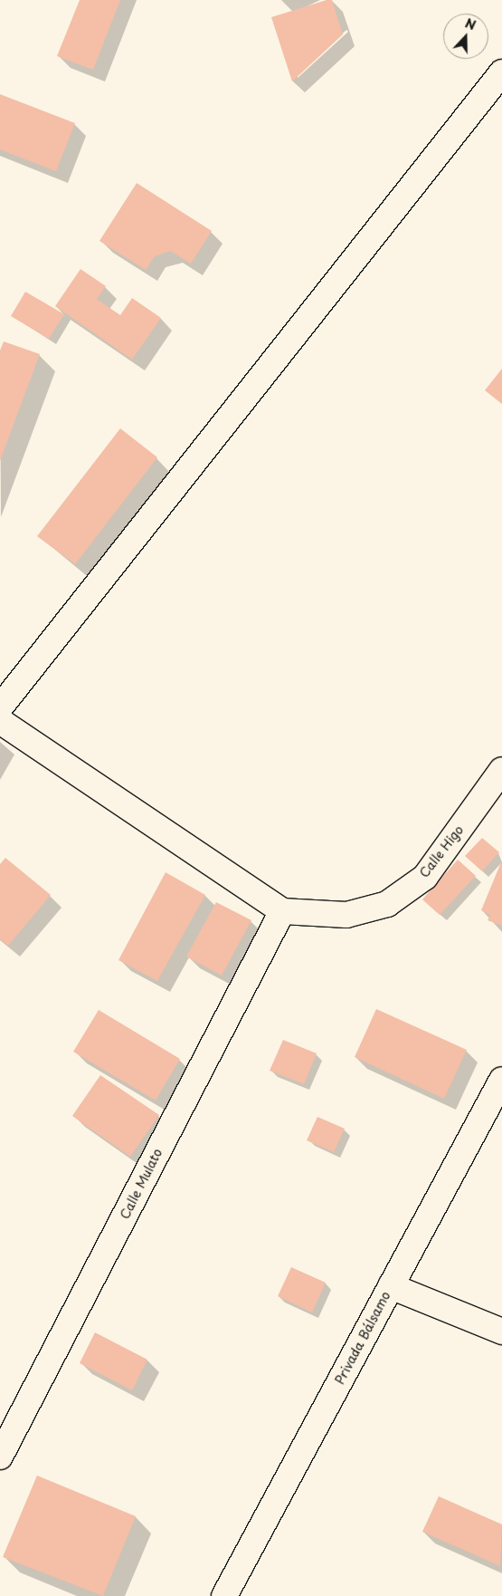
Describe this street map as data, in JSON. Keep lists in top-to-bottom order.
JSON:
{
  "streets": {
    "street": ["Calle Higo", "Calle Mulato", "Privada Bálsamo"]
  },
  "crossings": [
    ["Calle Higo", "Calle Mulato"]
  ],
  "north": "top"
}
